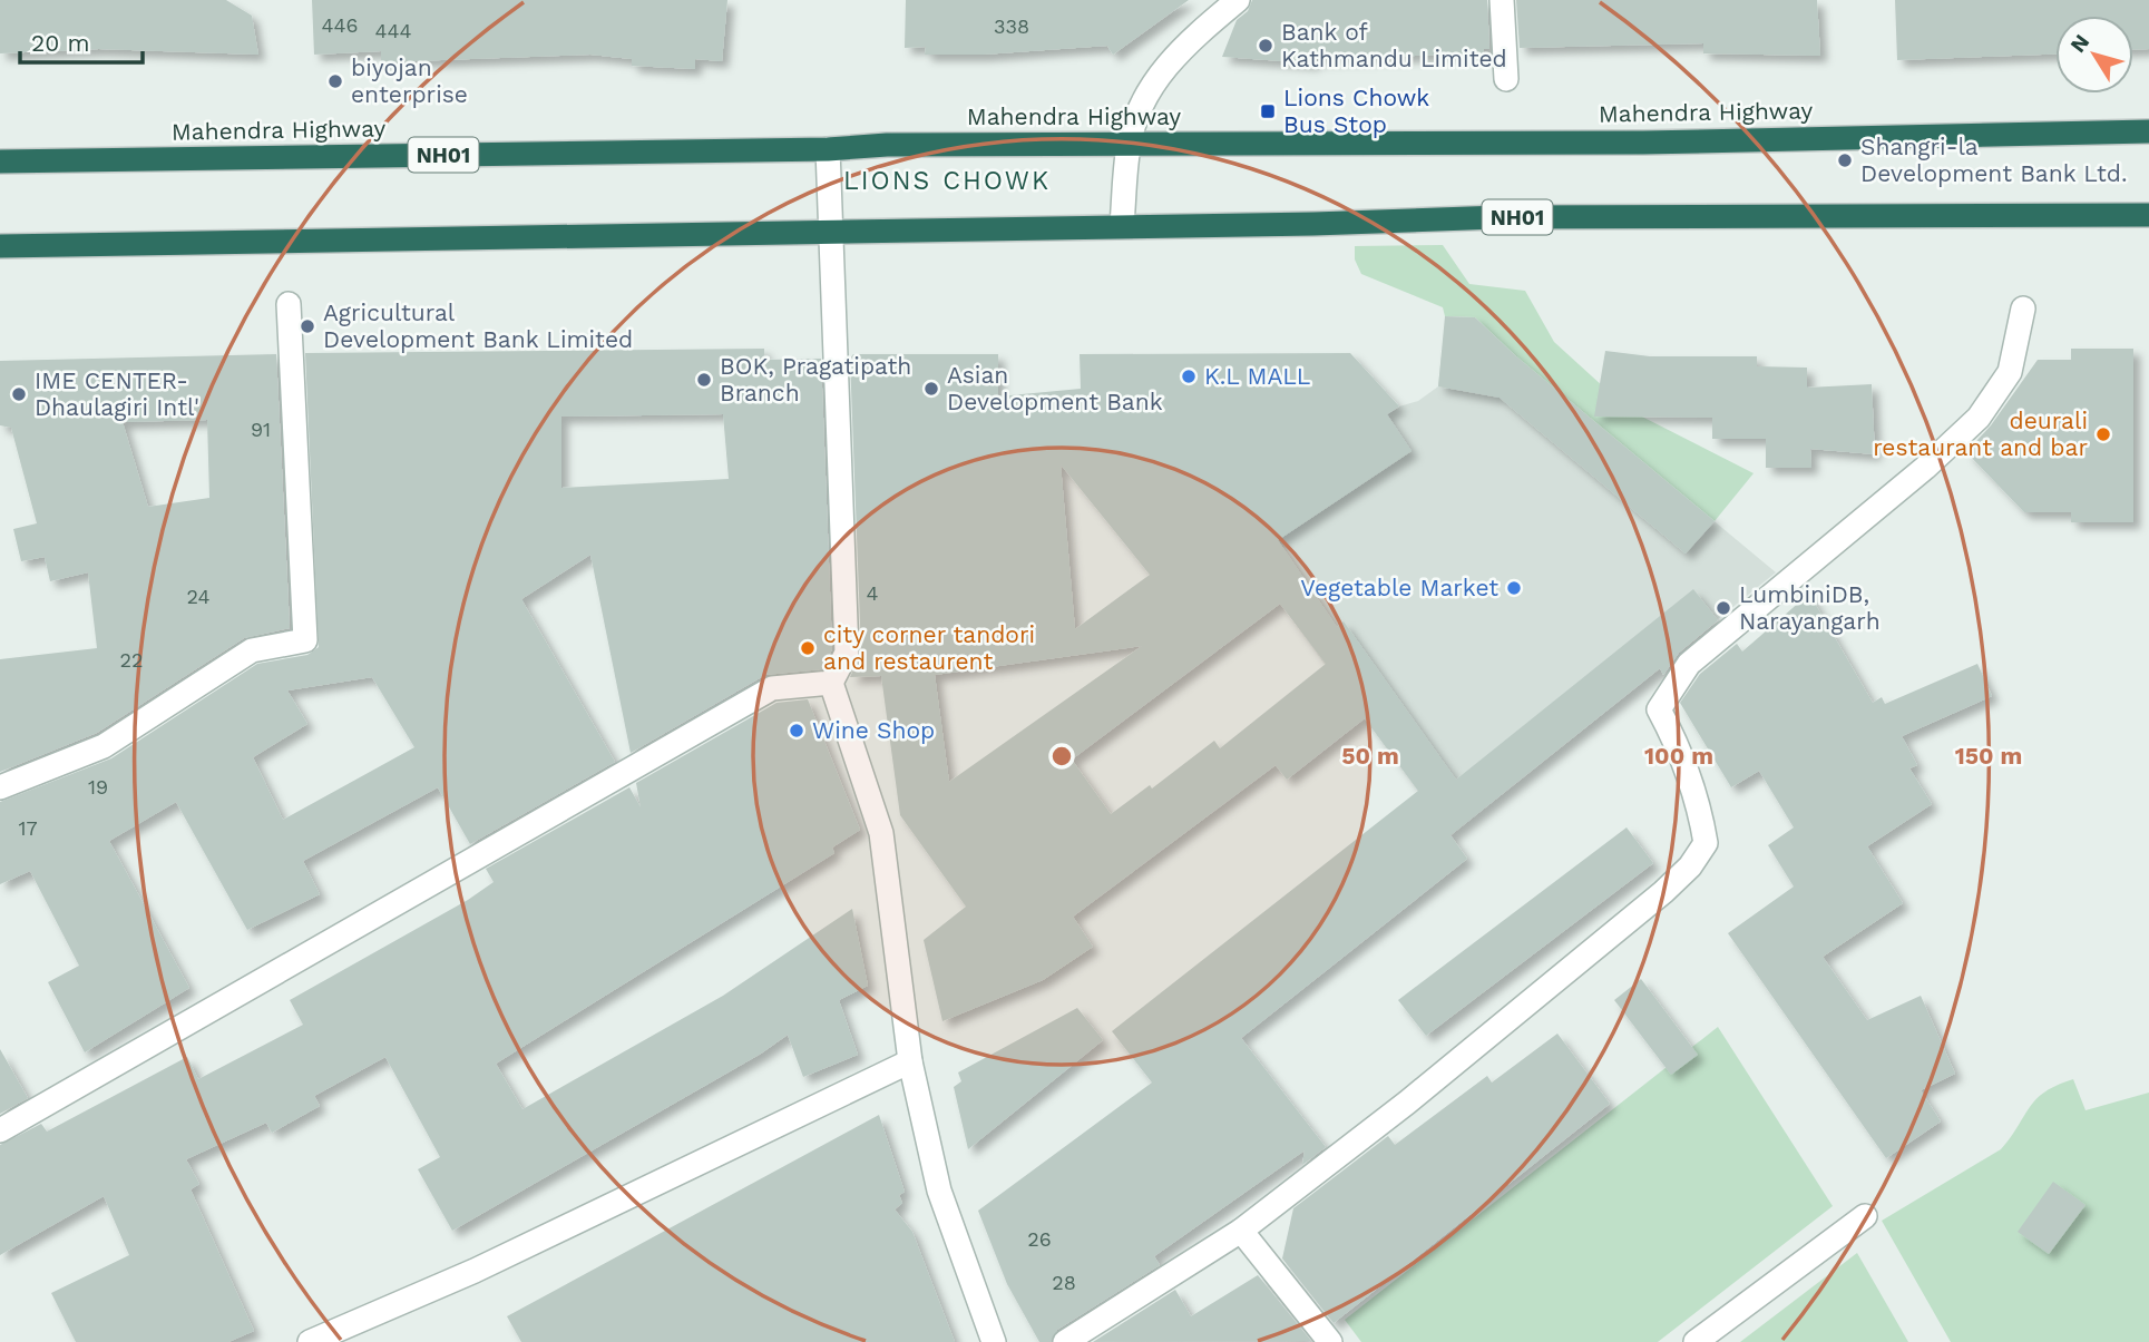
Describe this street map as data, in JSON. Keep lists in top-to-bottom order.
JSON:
{
  "streets": {
    "highway": ["Mahendra Highway", "NH01"]
  },
  "districts": ["LIONS CHOWK"],
  "places": {
    "other": [
      "Bank of Kathmandu Limited",
      "biyojan enterprise",
      "Shangri-la Development Bank Ltd.",
      "Agricultural Development Bank Limited",
      "K.L MALL",
      "BOK, Pragatipath Branch",
      "Asian Development Bank",
      "IME CENTER- Dhaulagiri Intl'",
      "deurali restaurant and bar",
      "Vegetable Market",
      "LumbiniDB, Narayangarh",
      "city corner tandori and restaurent",
      "Wine Shop"
    ],
    "transit": ["Lions Chowk Bus Stop"]
  },
  "house_numbers": [
    "446",
    "338",
    "444",
    "91",
    "4",
    "24",
    "22",
    "19",
    "17",
    "26",
    "28"
  ],
  "scale_bar": "20 m",
  "north": "top left",
  "rings": ["50 m", "100 m", "150 m"]
}
